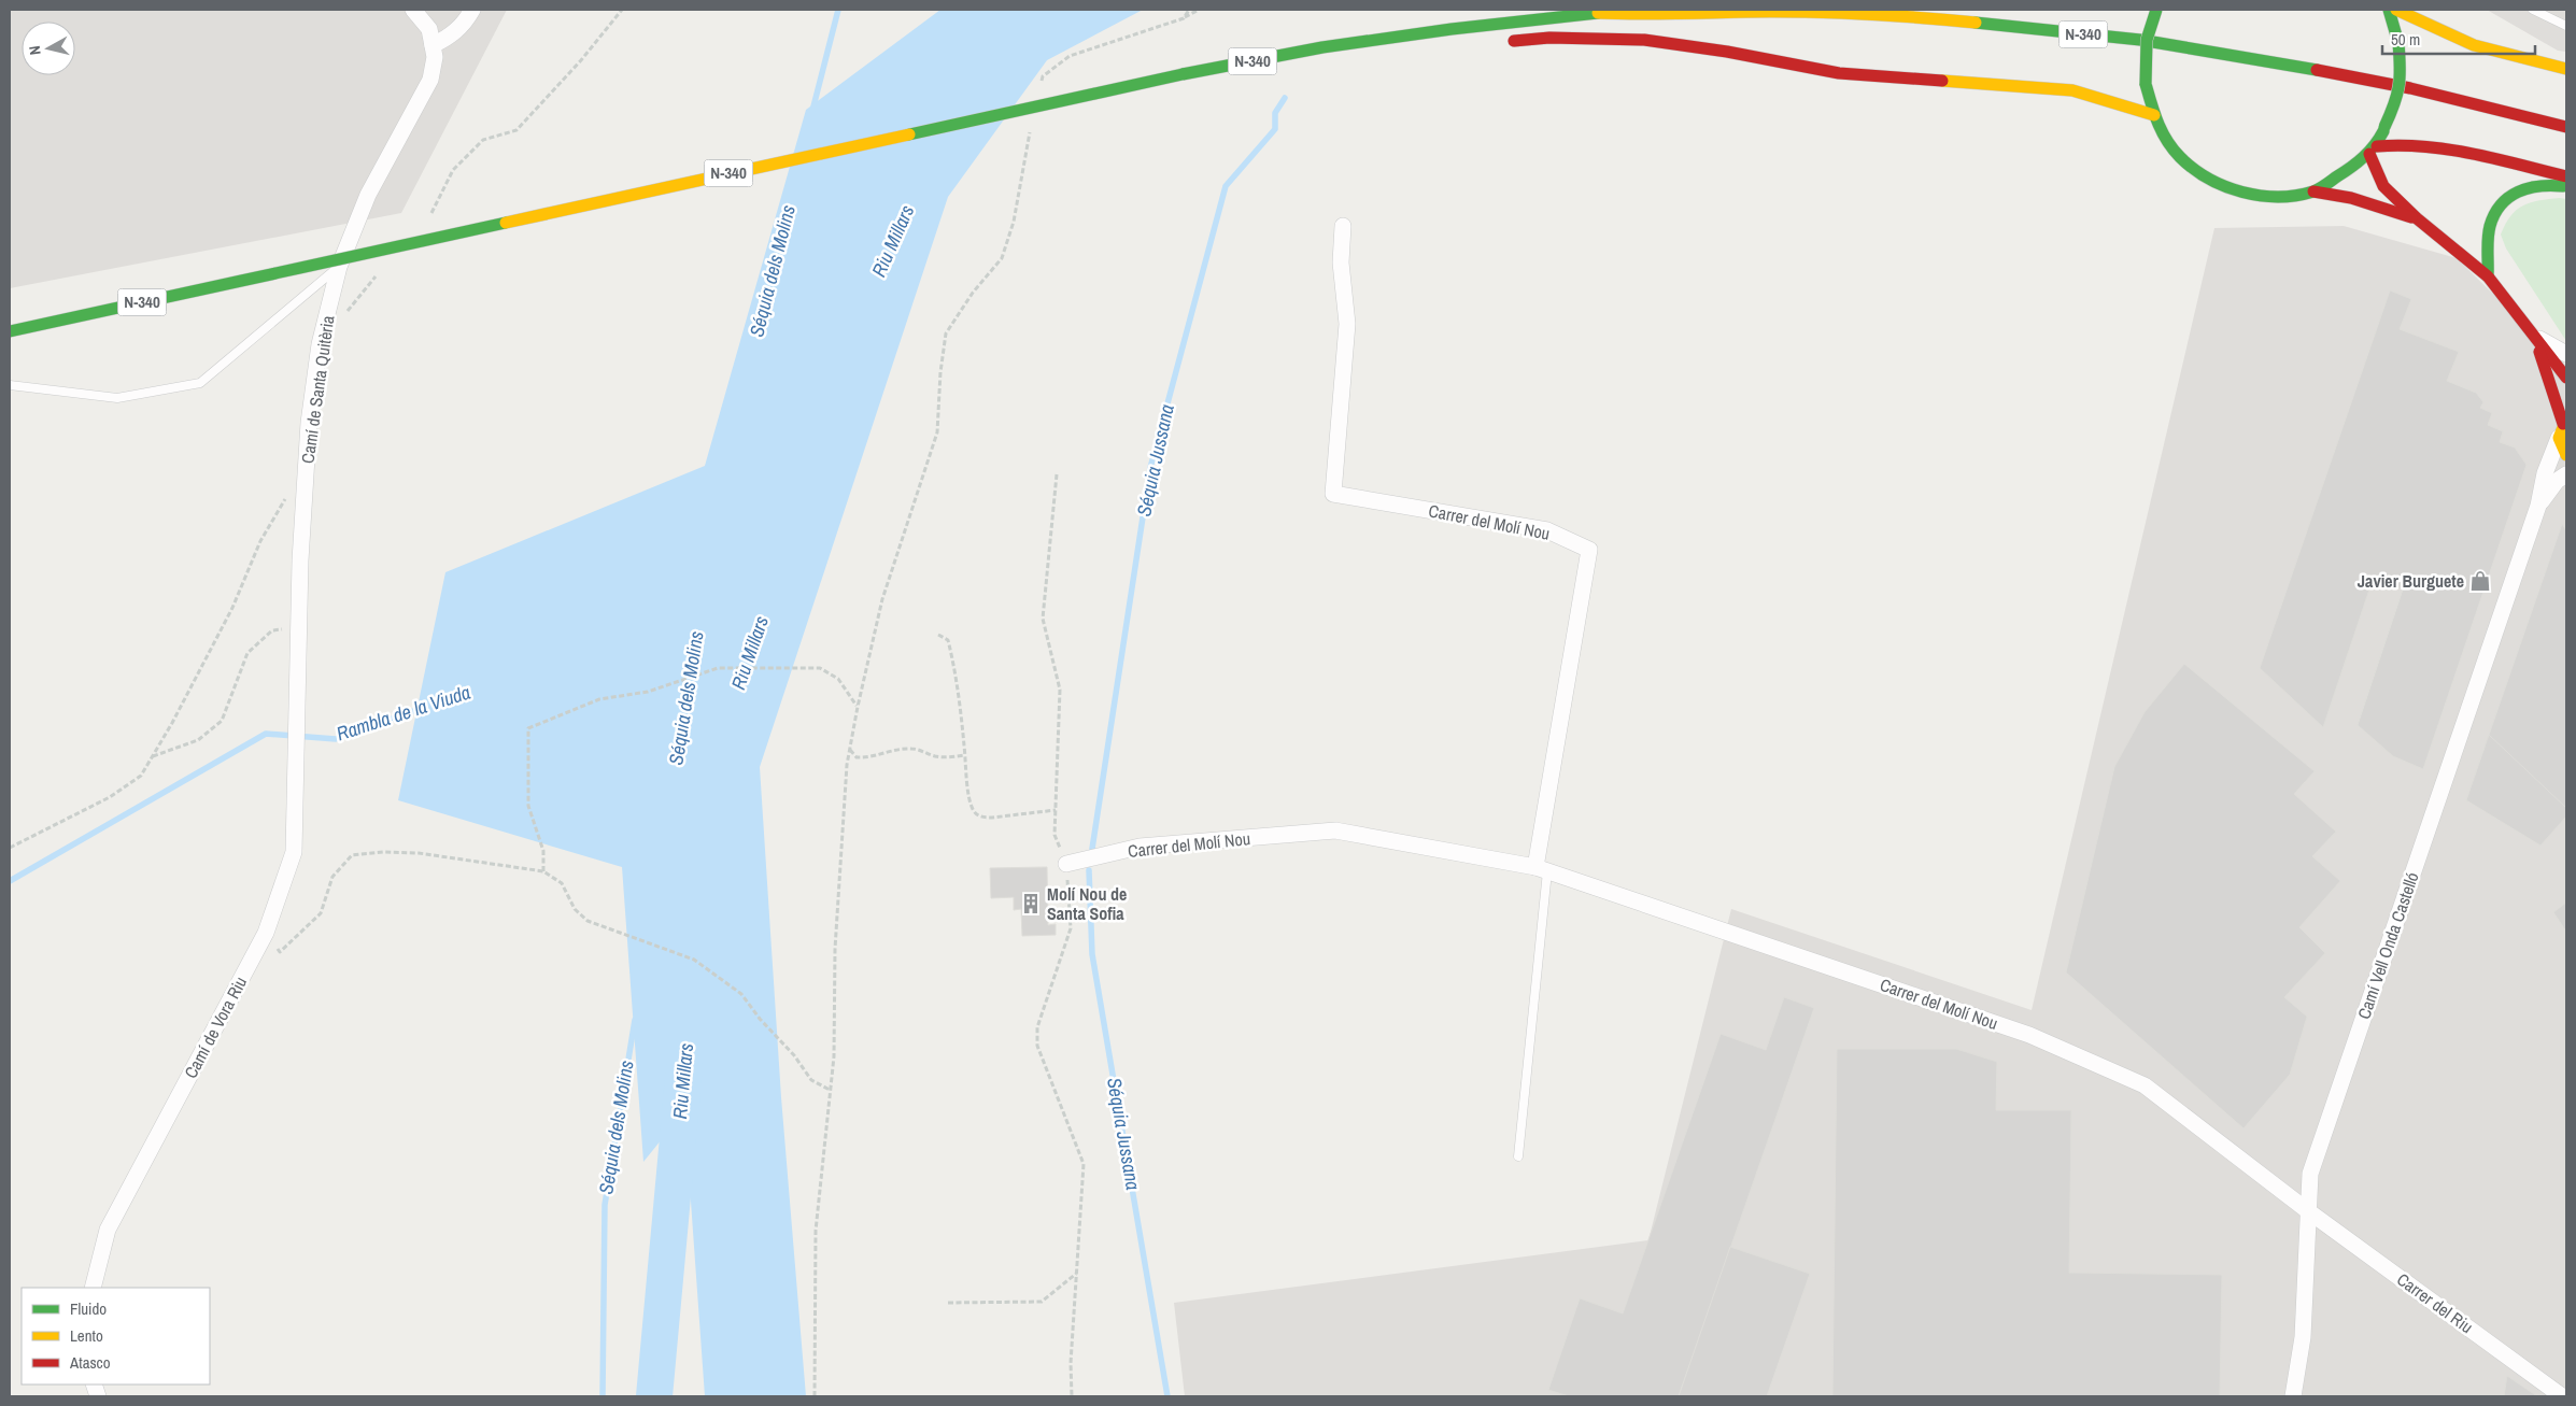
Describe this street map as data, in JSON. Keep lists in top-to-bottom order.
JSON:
{
  "streets": {
    "main road": ["N-340"],
    "street": [
      "Camí de Santa Quitèria",
      "Carrer del Molí Nou",
      "Camí Vell Onda Castelló",
      "Camí de Vora Riu",
      "Carrer del Riu"
    ]
  },
  "crossings": [
    ["Camí de Santa Quitèria", "Camí de Vora Riu"],
    ["Carrer del Molí Nou", "Camí Vell Onda Castelló"],
    ["Carrer del Molí Nou", "Carrer del Riu"],
    ["Camí Vell Onda Castelló", "Carrer del Riu"]
  ],
  "water": [
    "Riu Millars",
    "Séquia dels Molins",
    "Séquia Jussana",
    "Rambla de la Viuda"
  ],
  "places": {
    "shop": ["Javier Burguete"],
    "building": ["Molí Nou de Santa Sofia"]
  },
  "legend": ["Fluido", "Lento", "Atasco"],
  "scale_bar": "50 m",
  "north": "left"
}
